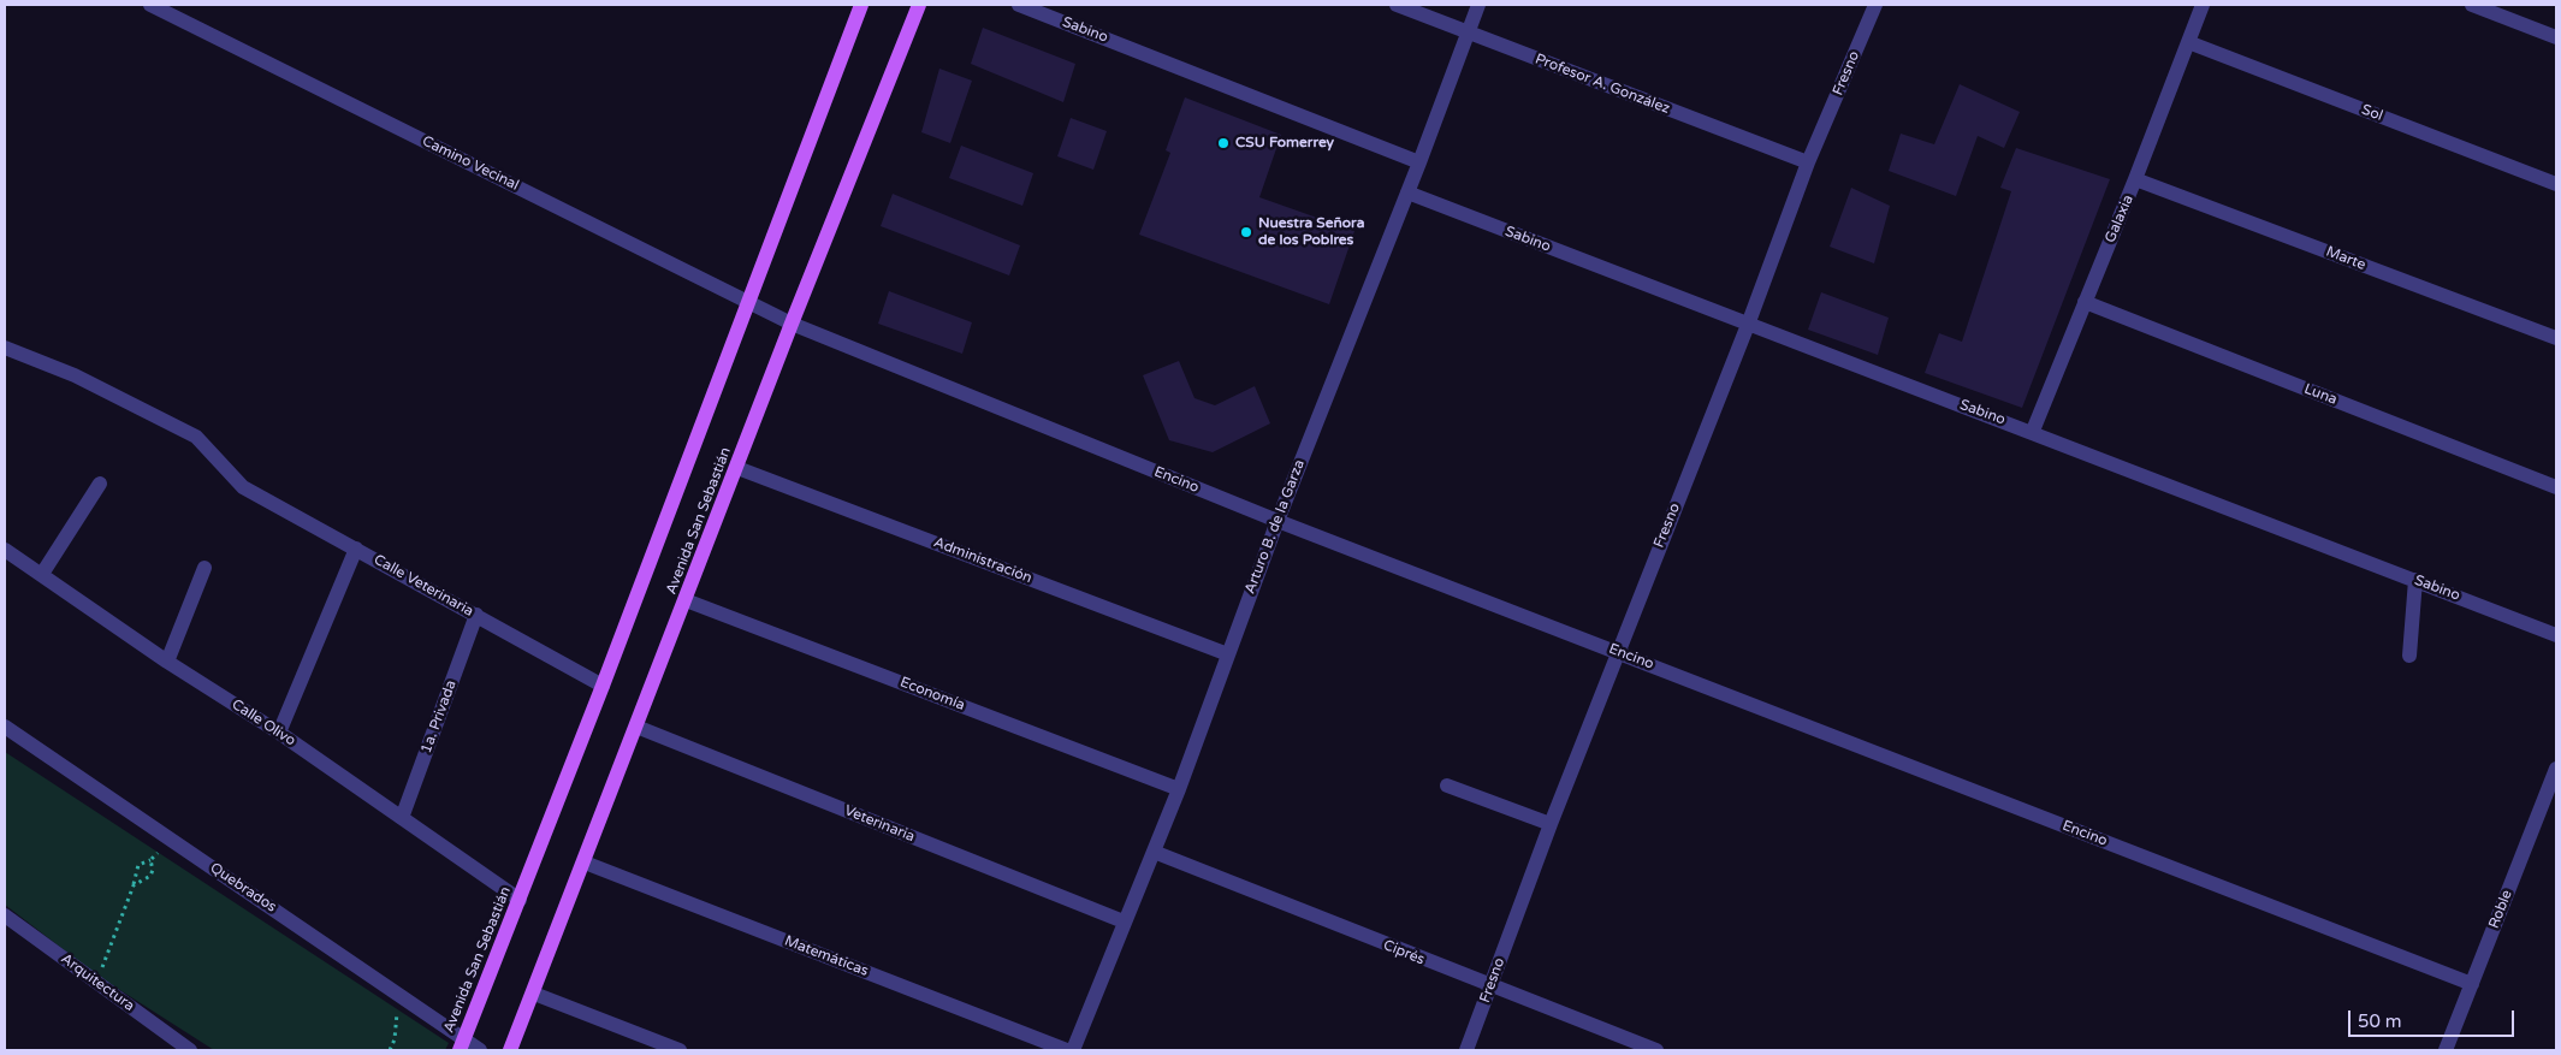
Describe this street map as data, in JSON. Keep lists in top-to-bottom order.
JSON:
{
  "streets": {
    "main road": ["Avenida San Sebastián"],
    "street": [
      "Sabino",
      "Fresno",
      "Profesor A. González",
      "Sol",
      "Camino Vecinal",
      "Galaxia",
      "Marte",
      "Luna",
      "Encino",
      "Arturo B. de la Garza",
      "Administración",
      "Calle Veterinaria",
      "Economía",
      "1a. Privada",
      "Calle Olivo",
      "Veterinaria",
      "Quebrados",
      "Roble",
      "Ciprés",
      "Matemáticas",
      "Arquitectura"
    ]
  },
  "crossings": [
    ["Sabino", "Fresno"],
    ["Sabino", "Galaxia"],
    ["Sabino", "Arturo B. de la Garza"],
    ["Fresno", "Profesor A. González"],
    ["Fresno", "Encino"],
    ["Fresno", "Ciprés"],
    ["Profesor A. González", "Arturo B. de la Garza"],
    ["Sol", "Galaxia"],
    ["Camino Vecinal", "Encino"],
    ["Camino Vecinal", "Avenida San Sebastián"],
    ["Galaxia", "Marte"],
    ["Galaxia", "Luna"],
    ["Encino", "Avenida San Sebastián"],
    ["Encino", "Arturo B. de la Garza"],
    ["Encino", "Roble"],
    ["Avenida San Sebastián", "Administración"],
    ["Avenida San Sebastián", "Calle Veterinaria"],
    ["Avenida San Sebastián", "Economía"],
    ["Avenida San Sebastián", "Calle Olivo"],
    ["Avenida San Sebastián", "Veterinaria"],
    ["Avenida San Sebastián", "Quebrados"],
    ["Avenida San Sebastián", "Matemáticas"],
    ["Arturo B. de la Garza", "Administración"],
    ["Arturo B. de la Garza", "Economía"],
    ["Arturo B. de la Garza", "Veterinaria"],
    ["Arturo B. de la Garza", "Ciprés"],
    ["Calle Veterinaria", "1a. Privada"],
    ["1a. Privada", "Calle Olivo"]
  ],
  "places": ["CSU Fomerrey", "Nuestra Señora de los Poblres"],
  "scale_bar": "50 m"
}
